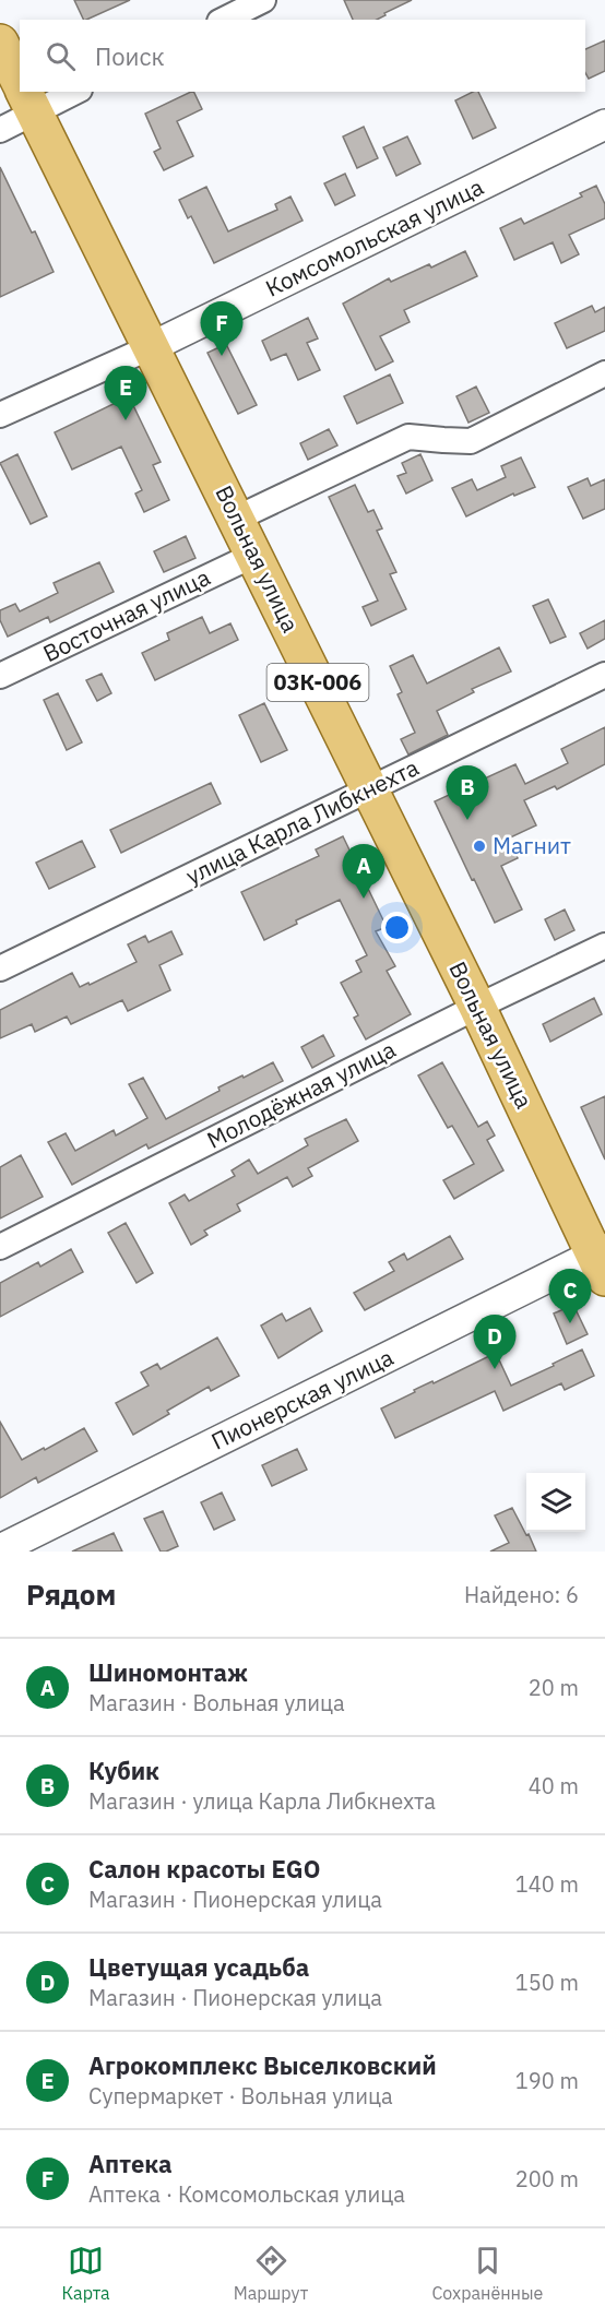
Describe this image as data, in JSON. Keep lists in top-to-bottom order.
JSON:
{
  "streets": {
    "main road": ["Вольная улица", "03К-006"],
    "street": [
      "Комсомольская улица",
      "Восточная улица",
      "улица Карла Либкнехта",
      "Молодёжная улица",
      "Пионерская улица"
    ]
  },
  "crossings": [
    ["Комсомольская улица", "Вольная улица"],
    ["Вольная улица", "Восточная улица"],
    ["Вольная улица", "улица Карла Либкнехта"],
    ["Вольная улица", "Молодёжная улица"],
    ["Вольная улица", "Пионерская улица"]
  ],
  "places": ["Магнит"],
  "page": {
    "search": "Поиск",
    "pins": [
      "F",
      "E",
      "B",
      "A",
      "C",
      "D"
    ],
    "heading": ["Рядом", "Найдено: 6"],
    "list": [
      {
        "mark": "A",
        "name": "Шиномонтаж",
        "note": "Магазин · Вольная улица",
        "value": "20 m"
      },
      {
        "mark": "B",
        "name": "Кубик",
        "note": "Магазин · улица Карла Либкнехта",
        "value": "40 m"
      },
      {
        "mark": "C",
        "name": "Салон красоты EGO",
        "note": "Магазин · Пионерская улица",
        "value": "140 m"
      },
      {
        "mark": "D",
        "name": "Цветущая усадьба",
        "note": "Магазин · Пионерская улица",
        "value": "150 m"
      },
      {
        "mark": "E",
        "name": "Агрокомплекс Выселковский",
        "note": "Супермаркет · Вольная улица",
        "value": "190 m"
      },
      {
        "mark": "F",
        "name": "Аптека",
        "note": "Аптека · Комсомольская улица",
        "value": "200 m"
      }
    ],
    "nav": ["Карта", "Маршрут", "Сохранённые"]
  }
}
